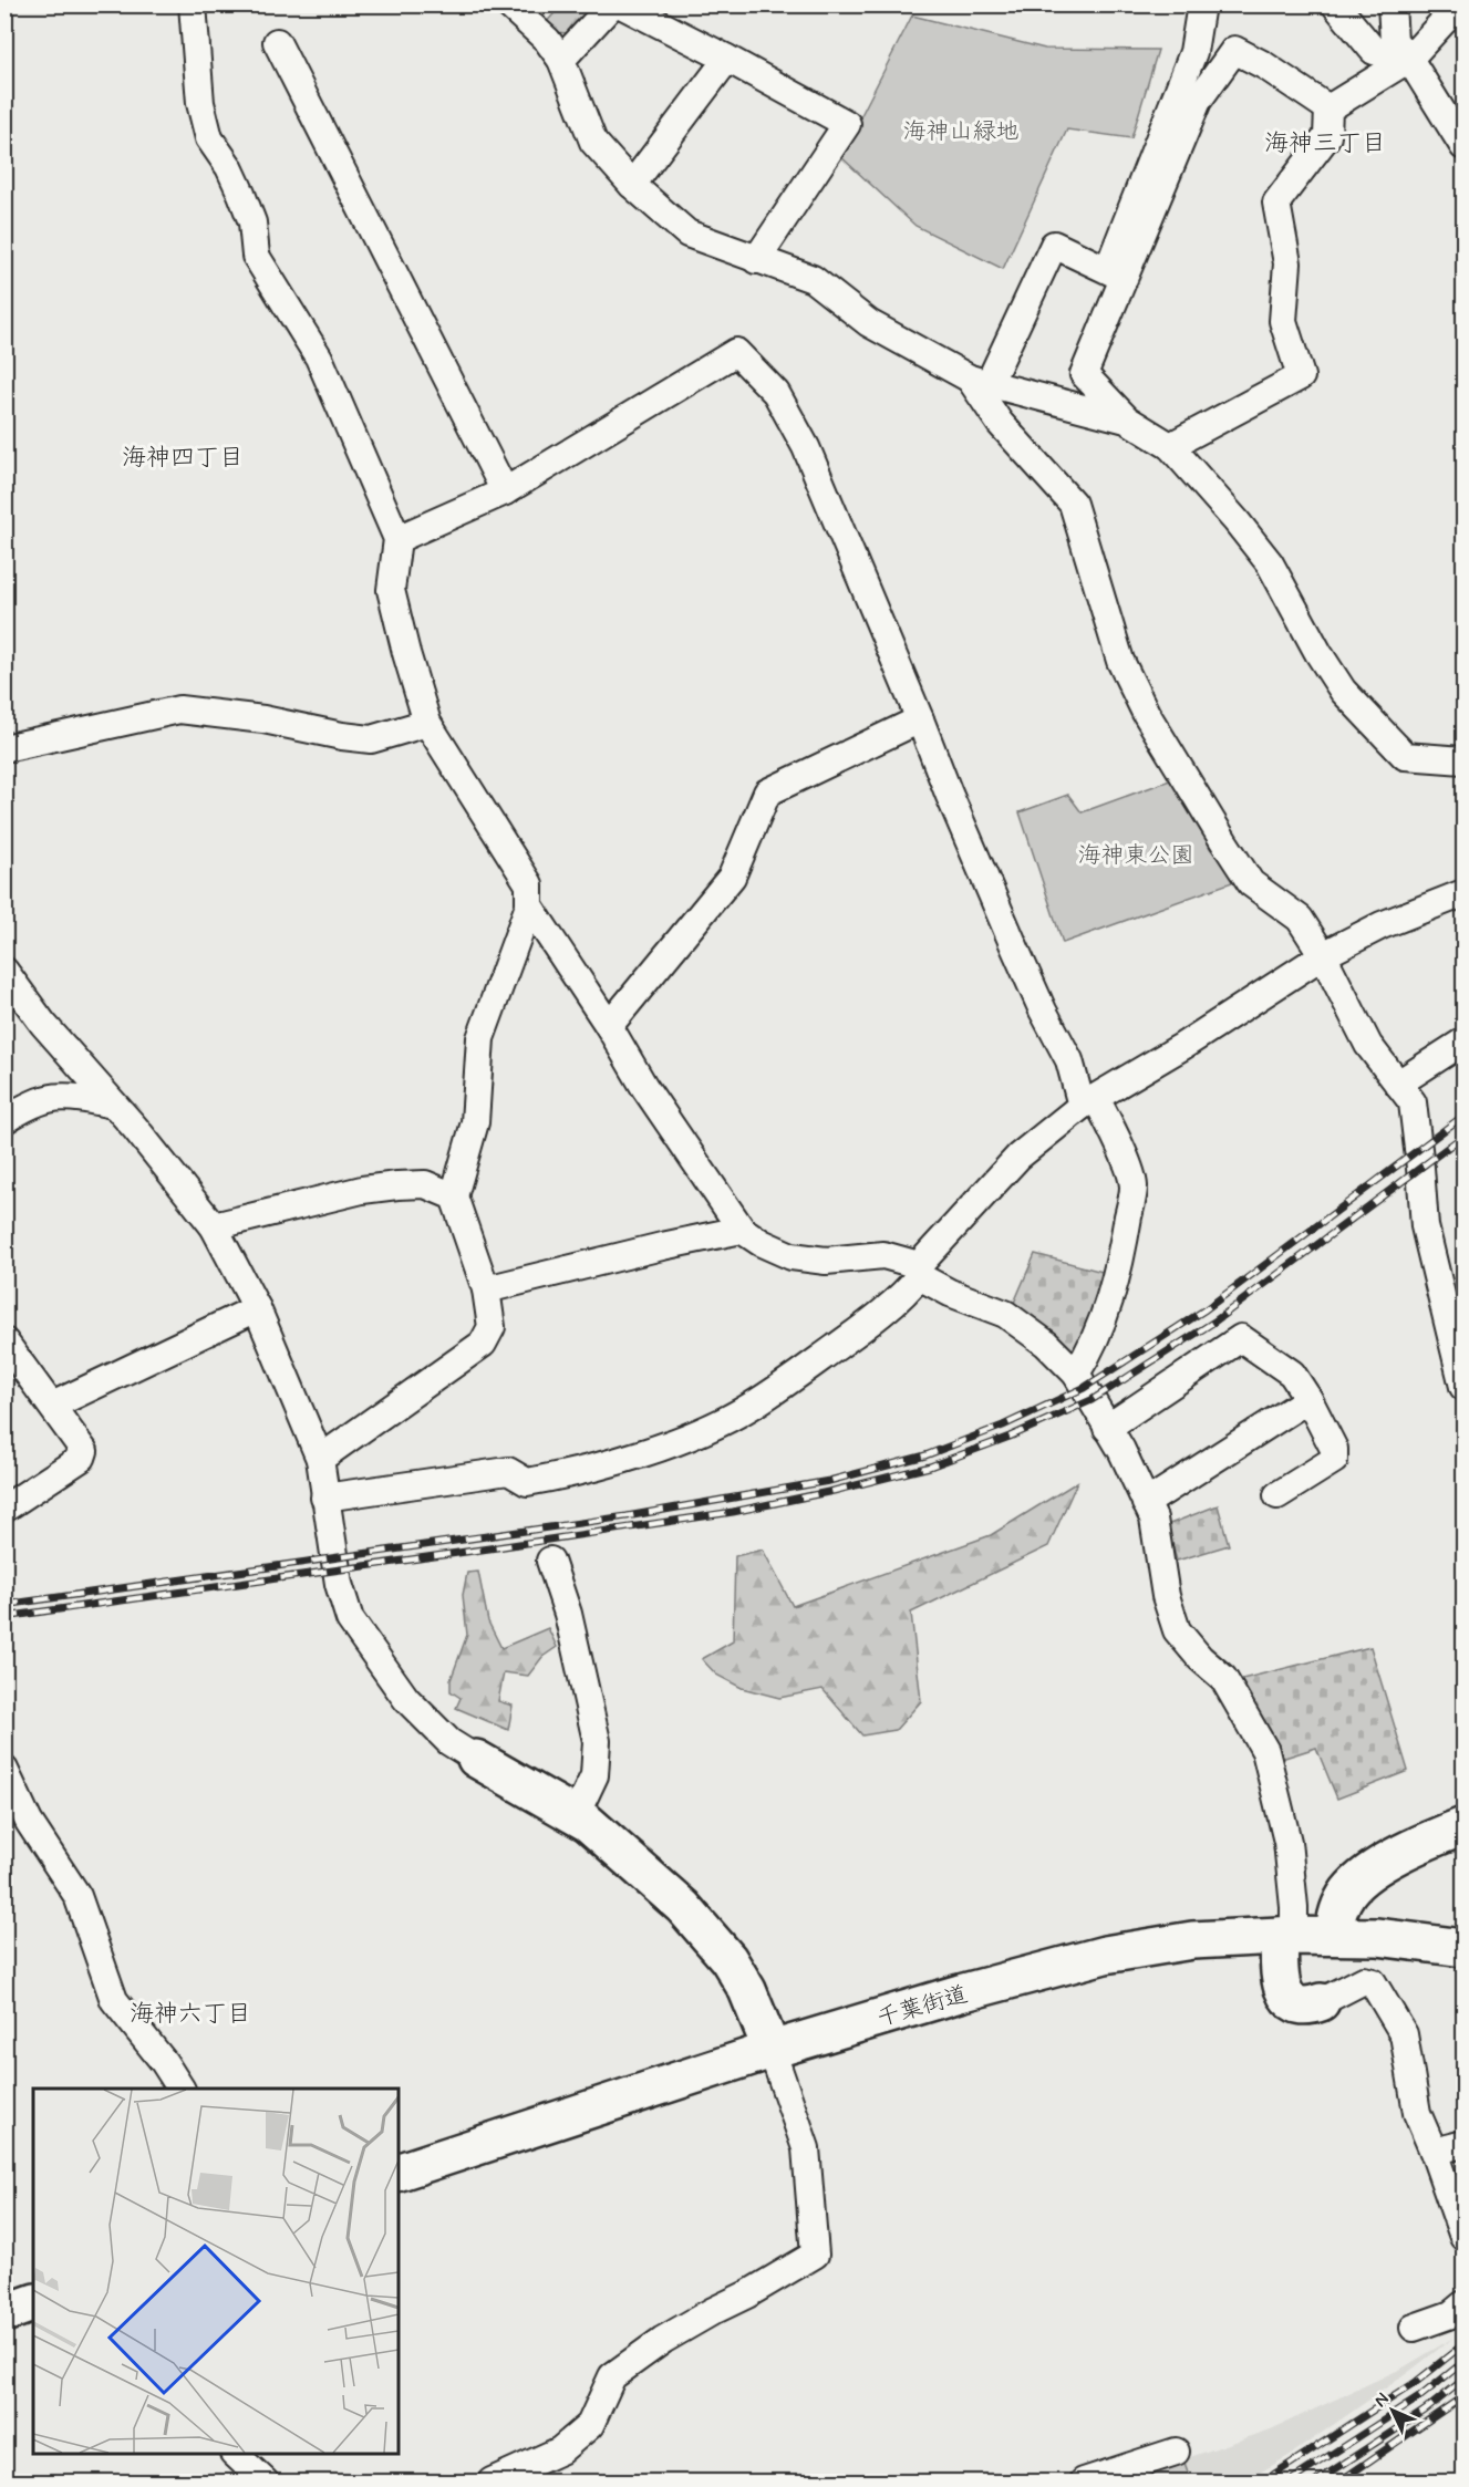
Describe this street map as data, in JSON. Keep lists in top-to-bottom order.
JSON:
{
  "streets": {
    "main road": ["千葉街道"]
  },
  "districts": ["海神三丁目", "海神四丁目", "海神六丁目"],
  "parks": ["海神山緑地", "海神東公園"],
  "north": "top left"
}
